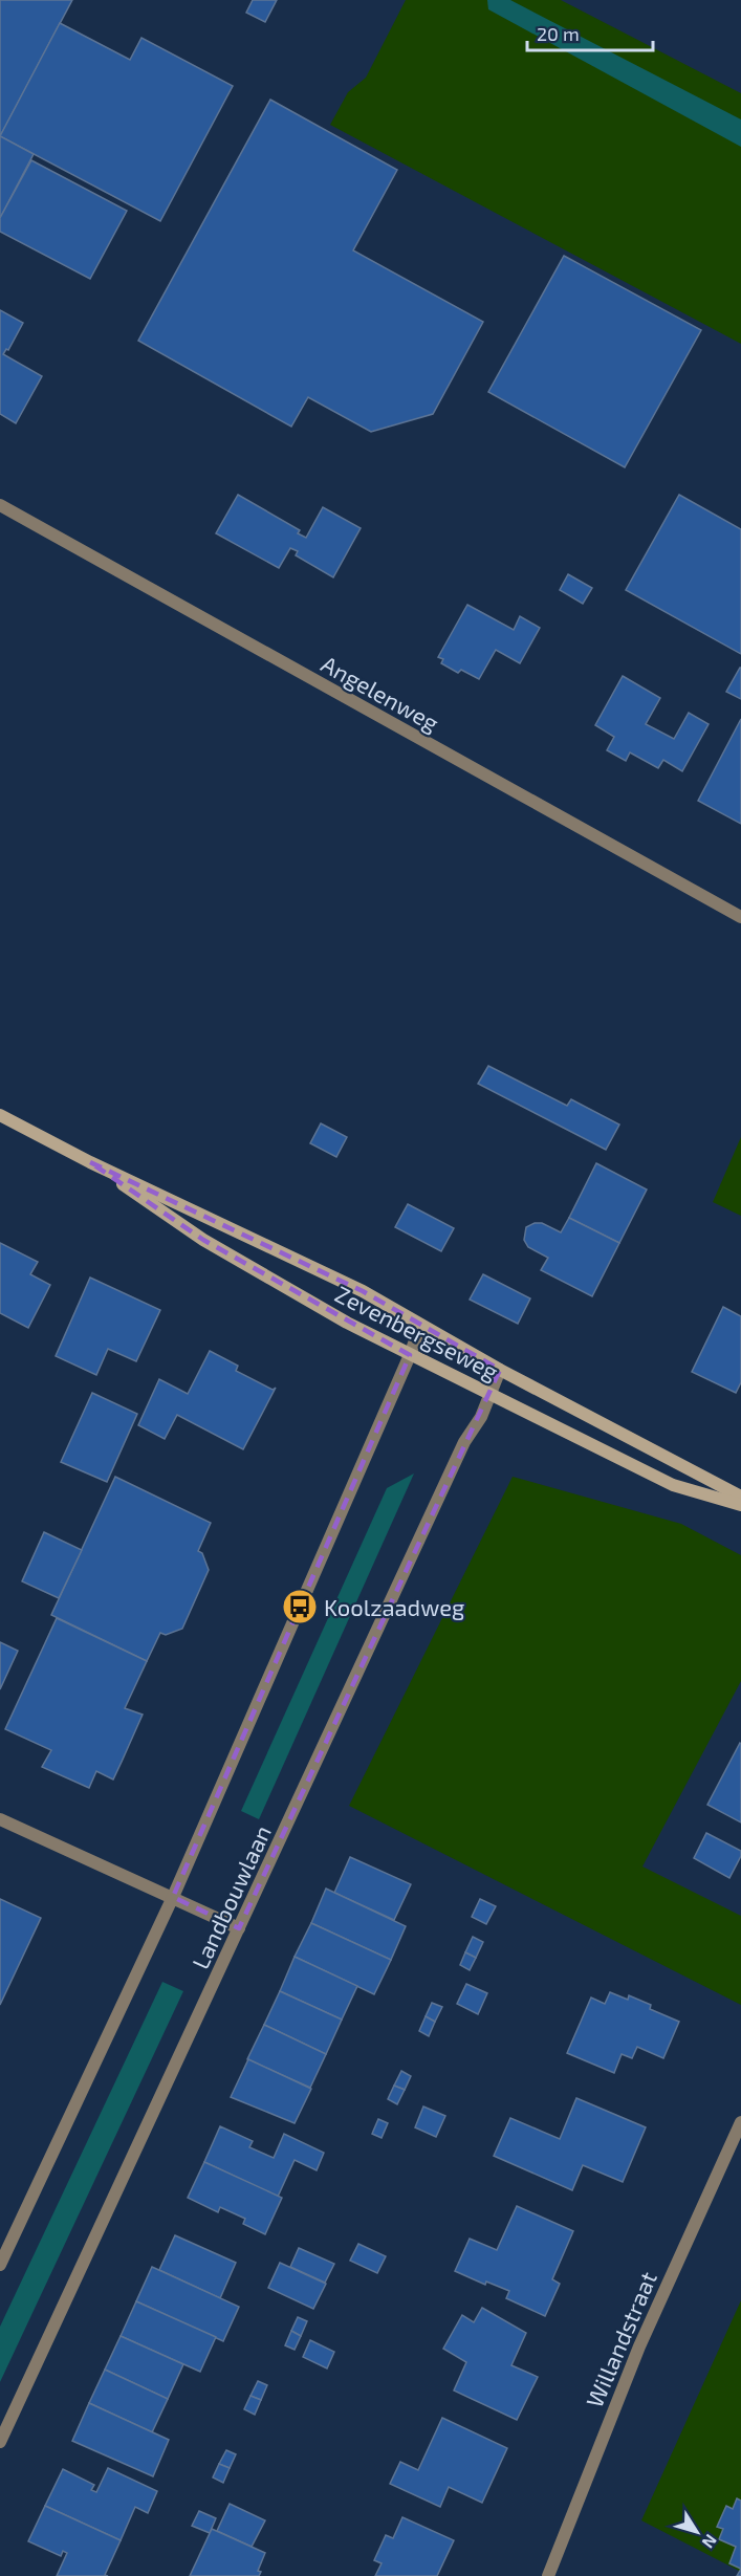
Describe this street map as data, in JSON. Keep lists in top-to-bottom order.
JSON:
{
  "streets": {
    "street": [
      "Angelenweg",
      "Zevenbergseweg",
      "Landbouwlaan",
      "Willandstraat"
    ]
  },
  "crossings": [
    ["Zevenbergseweg", "Landbouwlaan"]
  ],
  "places": {
    "bus stop": ["Koolzaadweg"]
  },
  "scale_bar": "20 m",
  "north": "bottom right"
}
